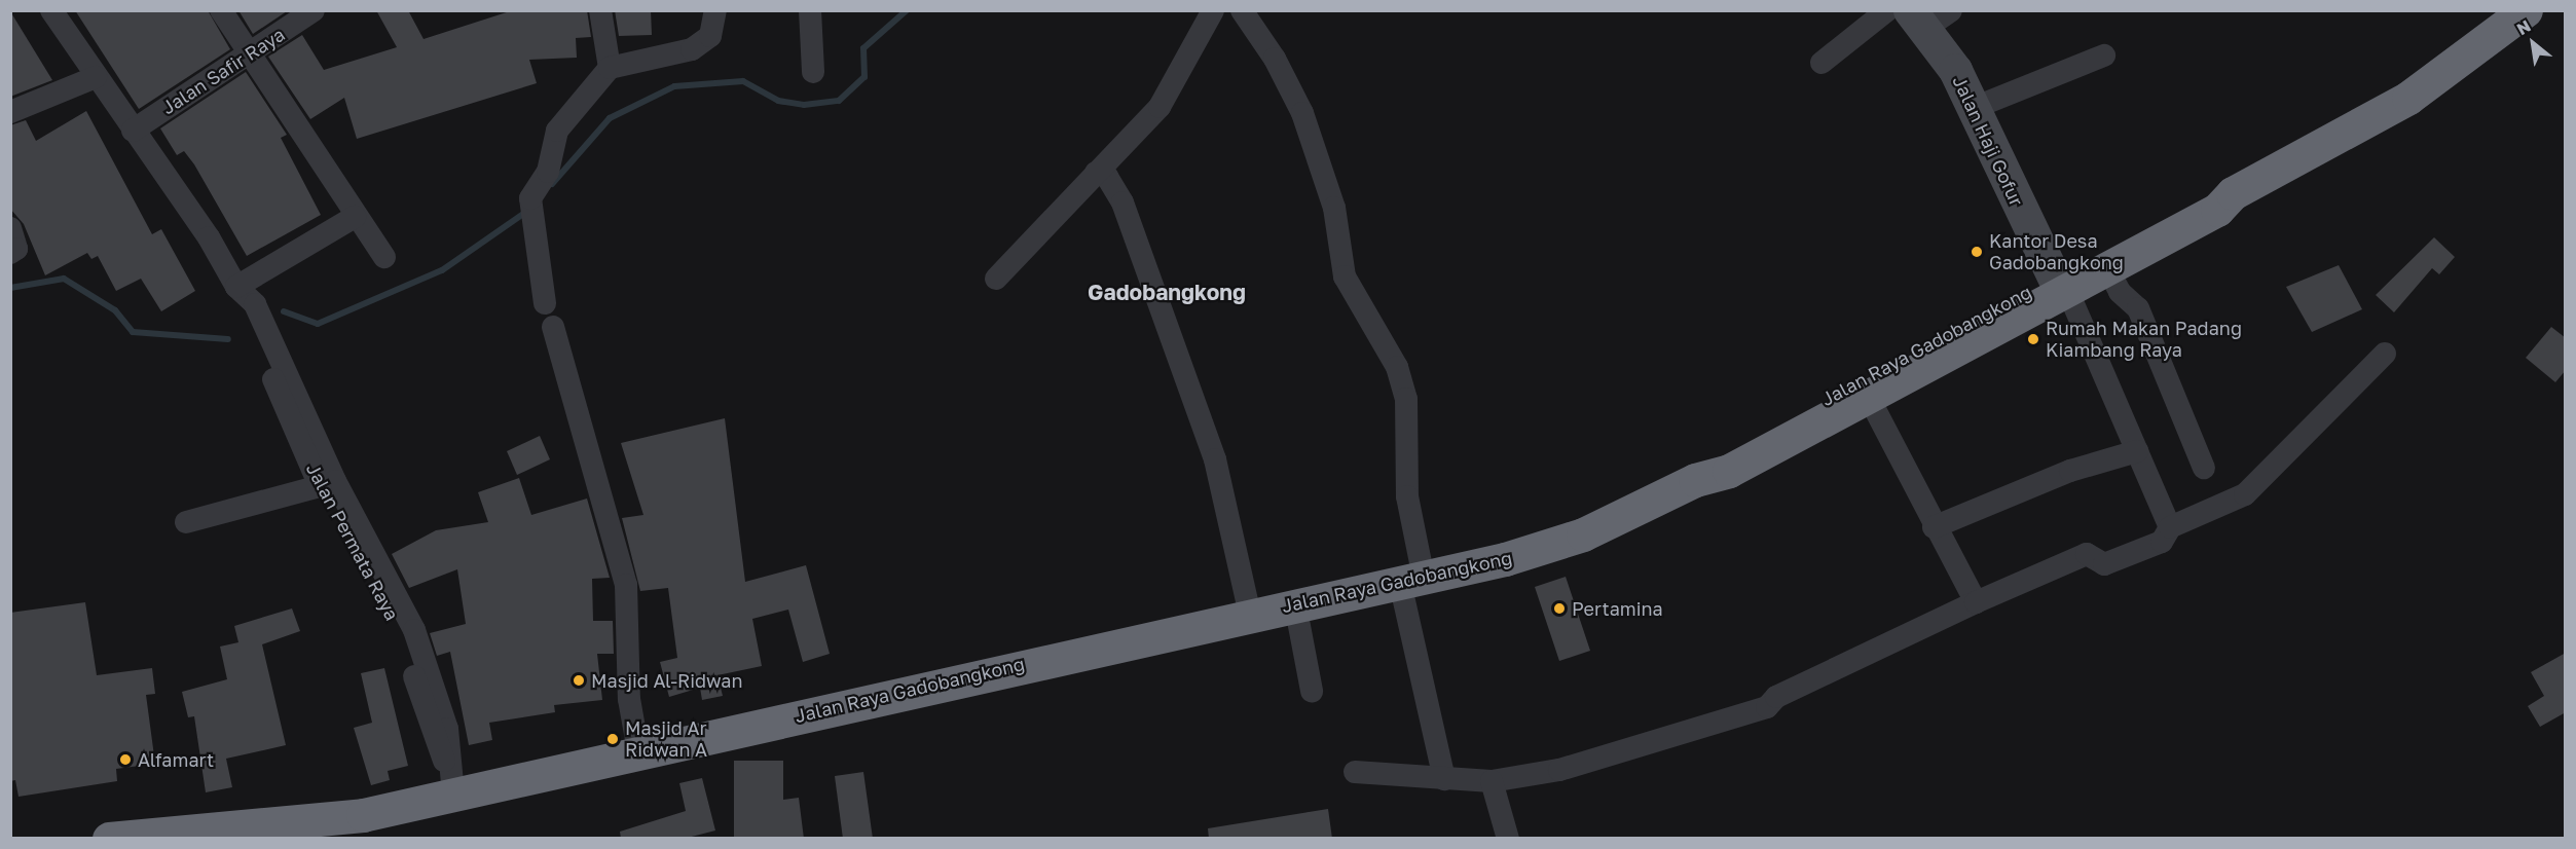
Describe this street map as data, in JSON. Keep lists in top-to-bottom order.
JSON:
{
  "streets": {
    "highway": ["Jalan Raya Gadobangkong"],
    "street": ["Jalan Safir Raya", "Jalan Haji Gofur", "Jalan Permata Raya"]
  },
  "crossings": [
    ["Jalan Haji Gofur", "Jalan Raya Gadobangkong"],
    ["Jalan Raya Gadobangkong", "Jalan Permata Raya"]
  ],
  "districts": ["Gadobangkong"],
  "places": [
    "Kantor Desa Gadobangkong",
    "Rumah Makan Padang Kiambang Raya",
    "Pertamina",
    "Masjid Al-Ridwan",
    "Masjid Ar Ridwan A",
    "Alfamart"
  ],
  "north": "top left"
}
